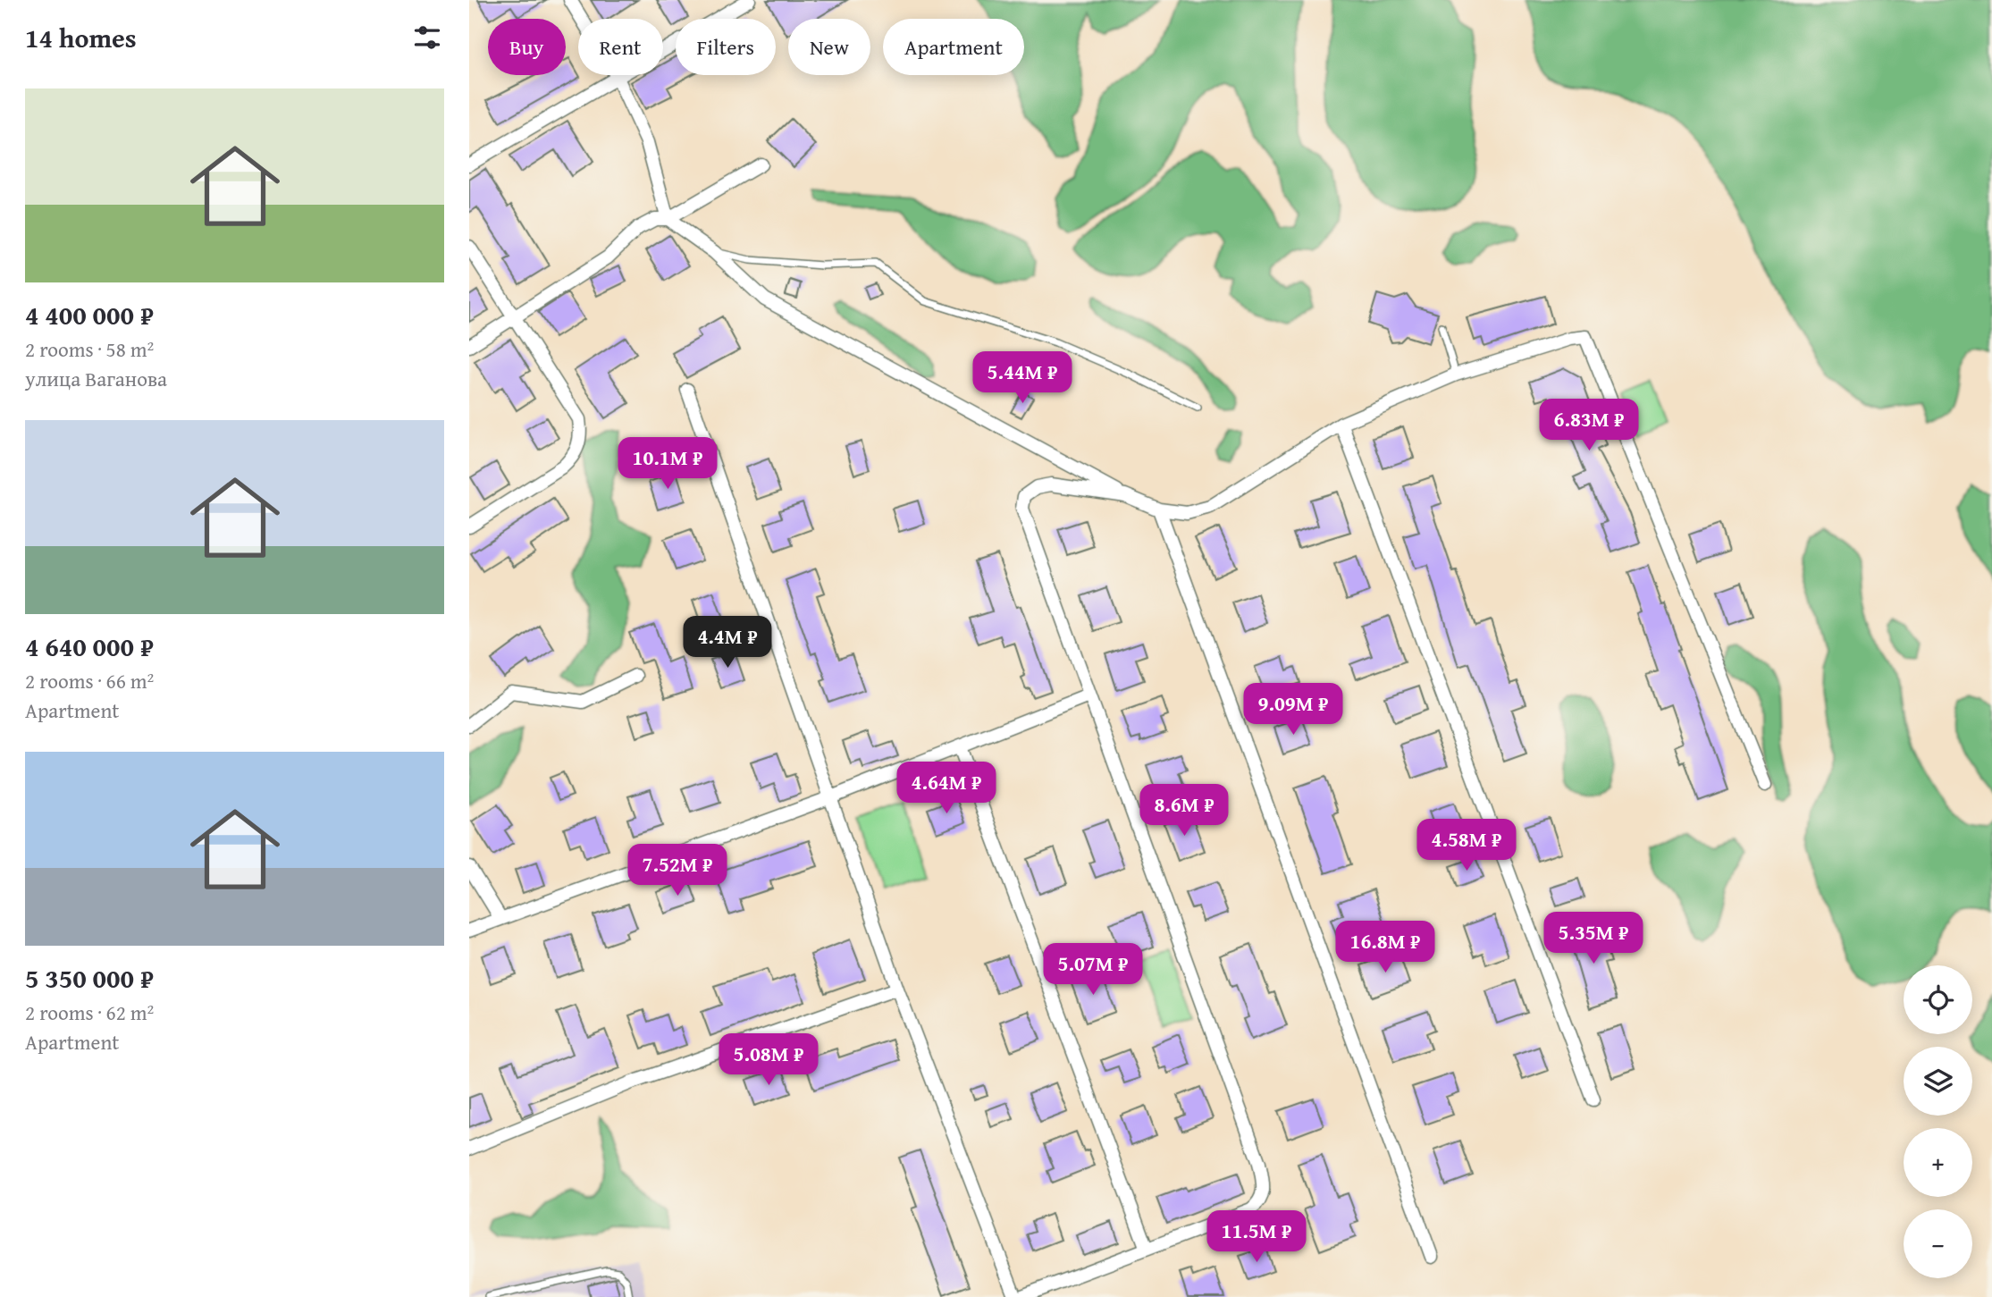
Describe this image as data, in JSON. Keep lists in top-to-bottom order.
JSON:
{
  "page": {
    "heading": "14 homes",
    "chip": [
      "Buy",
      "Rent",
      "Filters",
      "New",
      "Apartment"
    ],
    "list": [
      {
        "name": "4 400 000 ₽",
        "note": "2 rooms · 58 m² · улица Ваганова"
      },
      {
        "name": "4 640 000 ₽",
        "note": "2 rooms · 66 m² · Apartment"
      },
      {
        "name": "5 350 000 ₽",
        "note": "2 rooms · 62 m² · Apartment"
      }
    ],
    "price": [
      "5.44M ₽",
      "6.83M ₽",
      "10.1M ₽",
      "4.4M ₽",
      "9.09M ₽",
      "4.64M ₽",
      "8.6M ₽",
      "4.58M ₽",
      "7.52M ₽",
      "5.35M ₽",
      "16.8M ₽",
      "5.07M ₽",
      "5.08M ₽",
      "11.5M ₽"
    ],
    "map_buttons": ["+", "−"]
  }
}
